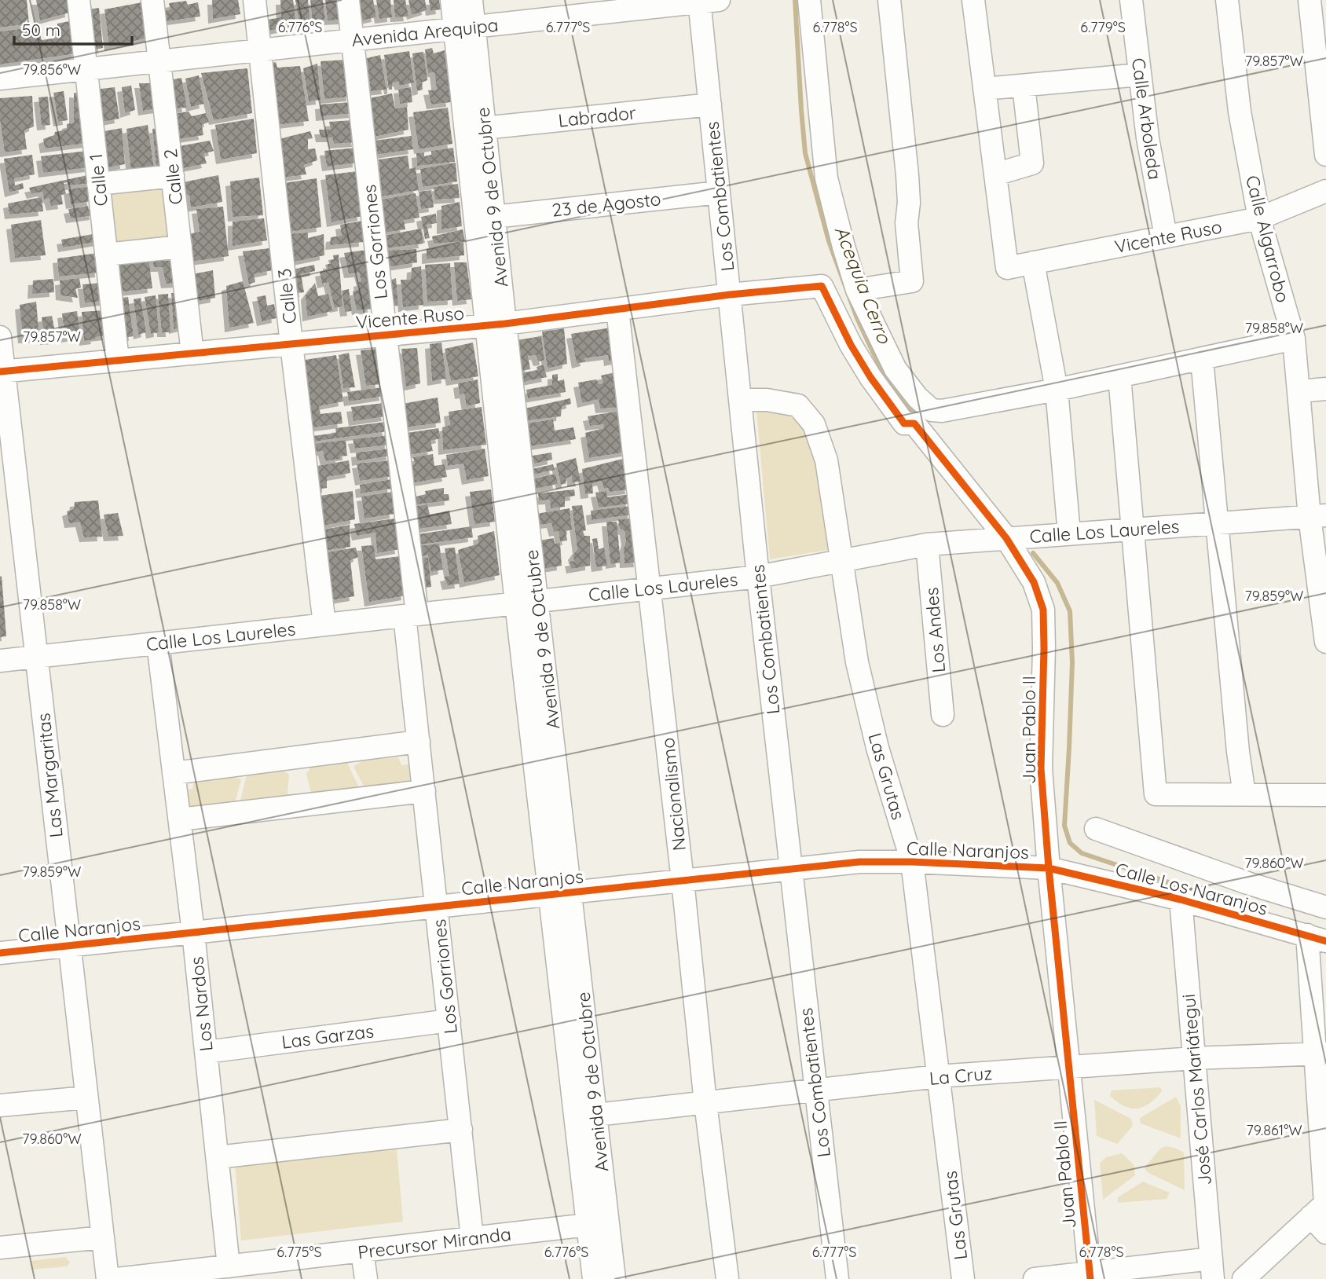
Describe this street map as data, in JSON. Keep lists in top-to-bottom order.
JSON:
{
  "streets": {
    "street": [
      "Avenida Arequipa",
      "Labrador",
      "Calle Arboleda",
      "Calle 2",
      "Calle 1",
      "Los Combatientes",
      "Avenida 9 de Octubre",
      "23 de Agosto",
      "Vicente Ruso",
      "Calle Algarrobo",
      "Los Gorriones",
      "Calle 3",
      "Calle Los Laureles",
      "Los Andes",
      "Juan Pablo II",
      "Las Margaritas",
      "Las Grutas",
      "Nacionalismo",
      "Calle Naranjos",
      "Calle Los Naranjos",
      "Los Nardos",
      "Las Garzas",
      "La Cruz",
      "José Carlos Mariátegui",
      "Precursor Miranda"
    ]
  },
  "crossings": [
    ["Avenida Arequipa", "Calle 2"],
    ["Avenida Arequipa", "Calle 1"],
    ["Avenida Arequipa", "Los Combatientes"],
    ["Avenida Arequipa", "Avenida 9 de Octubre"],
    ["Avenida Arequipa", "Los Gorriones"],
    ["Avenida Arequipa", "Calle 3"],
    ["Labrador", "Los Combatientes"],
    ["Labrador", "Avenida 9 de Octubre"],
    ["Calle Arboleda", "Vicente Ruso"],
    ["Calle 2", "Vicente Ruso"],
    ["Calle 1", "Vicente Ruso"],
    ["Los Combatientes", "23 de Agosto"],
    ["Los Combatientes", "Vicente Ruso"],
    ["Los Combatientes", "Calle Los Laureles"],
    ["Los Combatientes", "Las Grutas"],
    ["Los Combatientes", "Calle Naranjos"],
    ["Los Combatientes", "La Cruz"],
    ["Avenida 9 de Octubre", "23 de Agosto"],
    ["Avenida 9 de Octubre", "Vicente Ruso"],
    ["Avenida 9 de Octubre", "Calle Los Laureles"],
    ["Avenida 9 de Octubre", "Calle Naranjos"],
    ["Avenida 9 de Octubre", "La Cruz"],
    ["Avenida 9 de Octubre", "Precursor Miranda"],
    ["Vicente Ruso", "Calle Algarrobo"],
    ["Vicente Ruso", "Los Gorriones"],
    ["Vicente Ruso", "Calle 3"],
    ["Vicente Ruso", "Juan Pablo II"],
    ["Vicente Ruso", "Las Margaritas"],
    ["Vicente Ruso", "Nacionalismo"],
    ["Calle Algarrobo", "Calle Los Laureles"],
    ["Los Gorriones", "Calle Los Laureles"],
    ["Los Gorriones", "Calle Naranjos"],
    ["Los Gorriones", "Las Garzas"],
    ["Los Gorriones", "Precursor Miranda"],
    ["Calle 3", "Calle Los Laureles"],
    ["Calle Los Laureles", "Los Andes"],
    ["Calle Los Laureles", "Juan Pablo II"],
    ["Calle Los Laureles", "Las Margaritas"],
    ["Calle Los Laureles", "Las Grutas"],
    ["Calle Los Laureles", "Nacionalismo"],
    ["Calle Los Laureles", "Los Nardos"],
    ["Juan Pablo II", "Calle Naranjos"],
    ["Juan Pablo II", "Calle Los Naranjos"],
    ["Juan Pablo II", "La Cruz"],
    ["Las Margaritas", "Calle Naranjos"],
    ["Las Grutas", "Calle Naranjos"],
    ["Las Grutas", "La Cruz"],
    ["Nacionalismo", "Calle Naranjos"],
    ["Nacionalismo", "La Cruz"],
    ["Calle Naranjos", "Calle Los Naranjos"],
    ["Calle Naranjos", "Los Nardos"],
    ["Calle Los Naranjos", "José Carlos Mariátegui"],
    ["Los Nardos", "Las Garzas"],
    ["Los Nardos", "Precursor Miranda"],
    ["La Cruz", "José Carlos Mariátegui"]
  ],
  "water": ["Acequia Cerro"],
  "scale_bar": "50 m",
  "coordinates": [
    "6.776°S",
    "6.777°S",
    "6.778°S",
    "6.779°S",
    "79.857°W",
    "79.856°W",
    "79.858°W",
    "79.859°W",
    "79.860°W",
    "79.861°W",
    "6.775°S"
  ]
}
